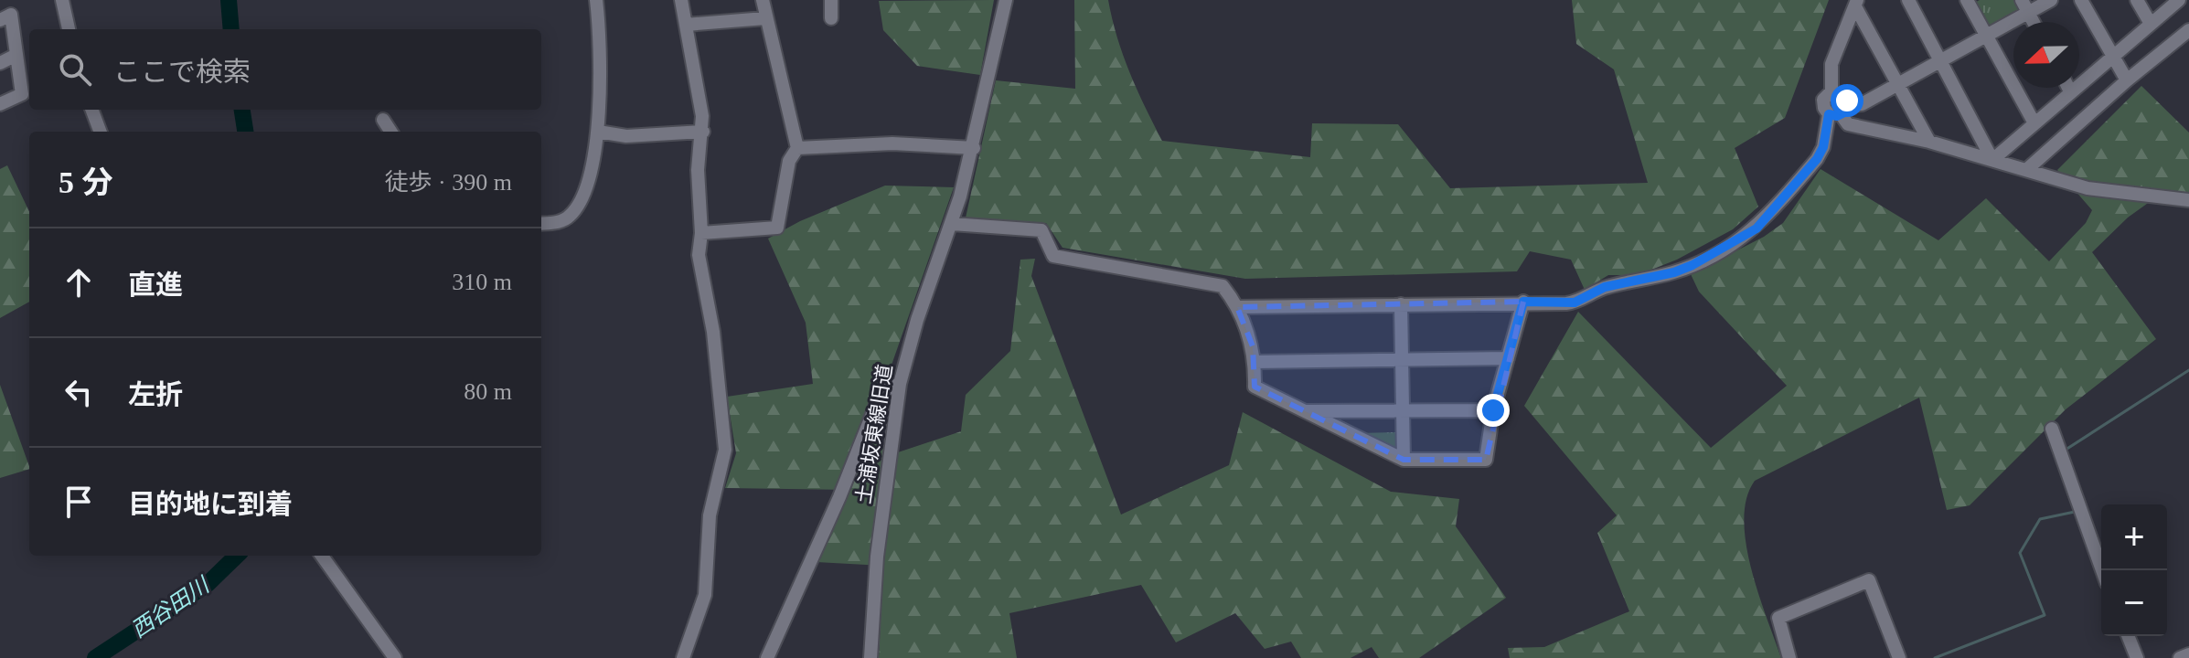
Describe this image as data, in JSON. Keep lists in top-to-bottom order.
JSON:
{
  "streets": {
    "street": ["土浦坂東線旧道"]
  },
  "water": ["西谷田川"],
  "north": "left",
  "page": {
    "search": "ここで検索",
    "heading": ["5 分", "徒歩 · 390 m"],
    "list": [
      ["直進", "310 m"],
      ["左折", "80 m"],
      "目的地に到着"
    ],
    "map_buttons": ["+", "−"]
  }
}
